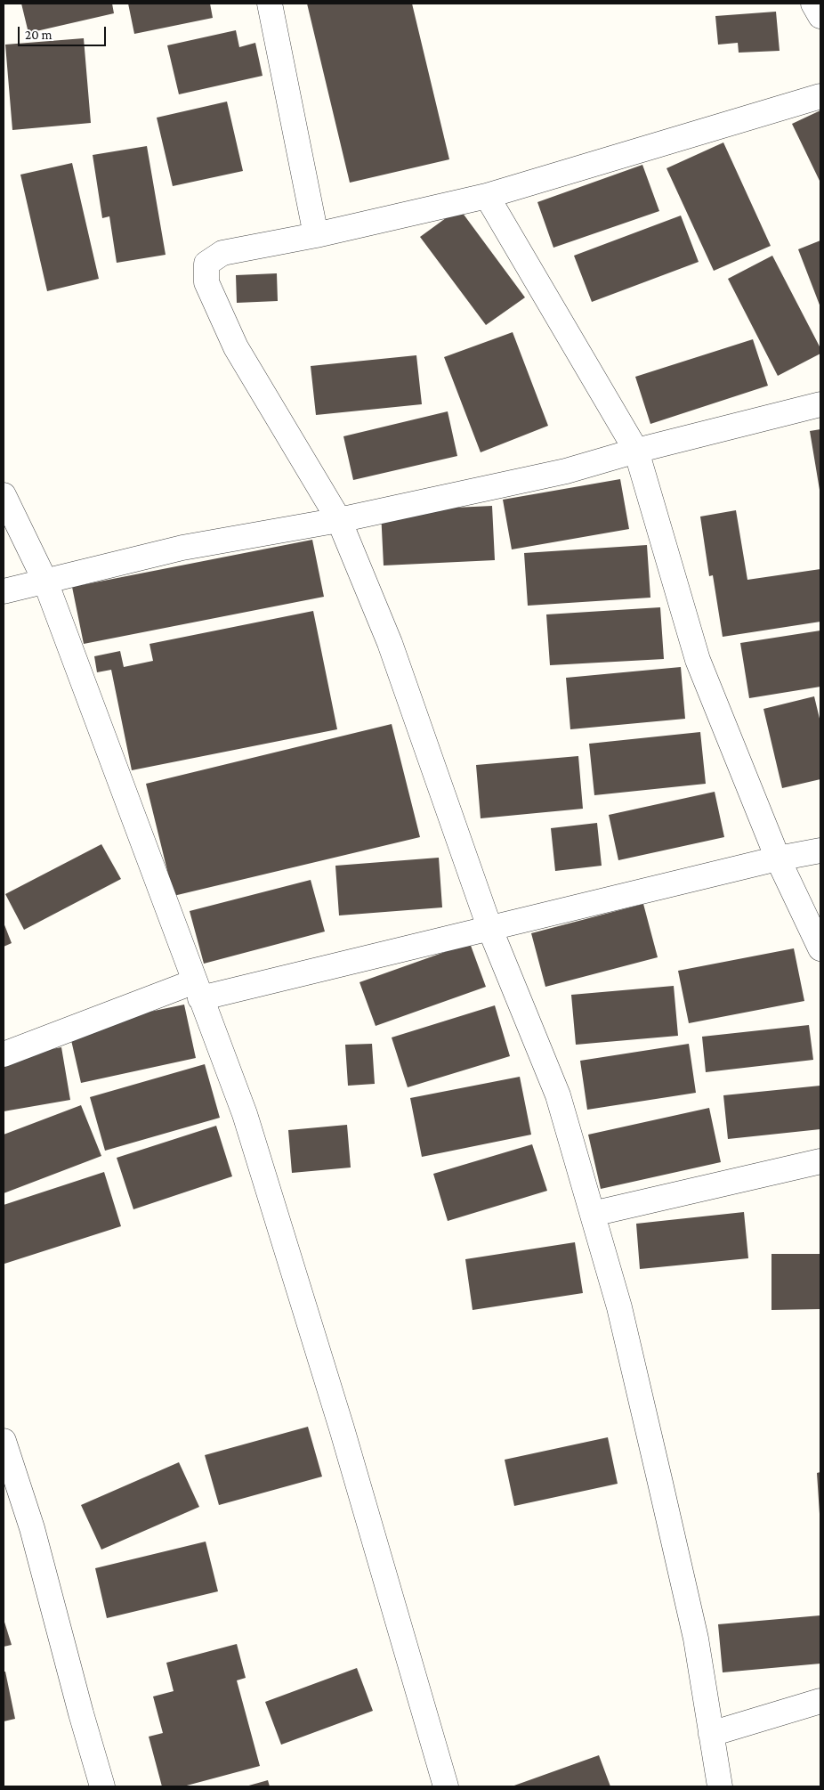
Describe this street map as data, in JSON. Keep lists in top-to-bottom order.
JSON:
{
  "scale_bar": "20 m"
}
